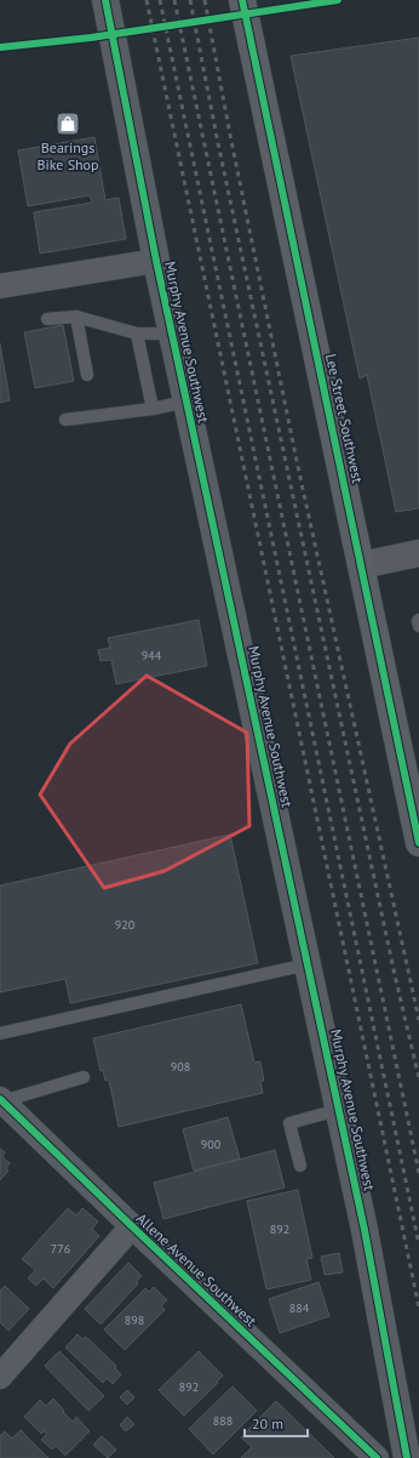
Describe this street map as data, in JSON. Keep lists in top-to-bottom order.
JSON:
{
  "streets": {
    "main road": ["Lee Street Southwest"],
    "street": ["Murphy Avenue Southwest", "Allene Avenue Southwest"]
  },
  "places": {
    "shop": ["Bearings Bike Shop"]
  },
  "house_numbers": [
    "944",
    "920",
    "908",
    "900",
    "892",
    "776",
    "884",
    "898",
    "892",
    "888"
  ],
  "scale_bar": "20 m"
}
